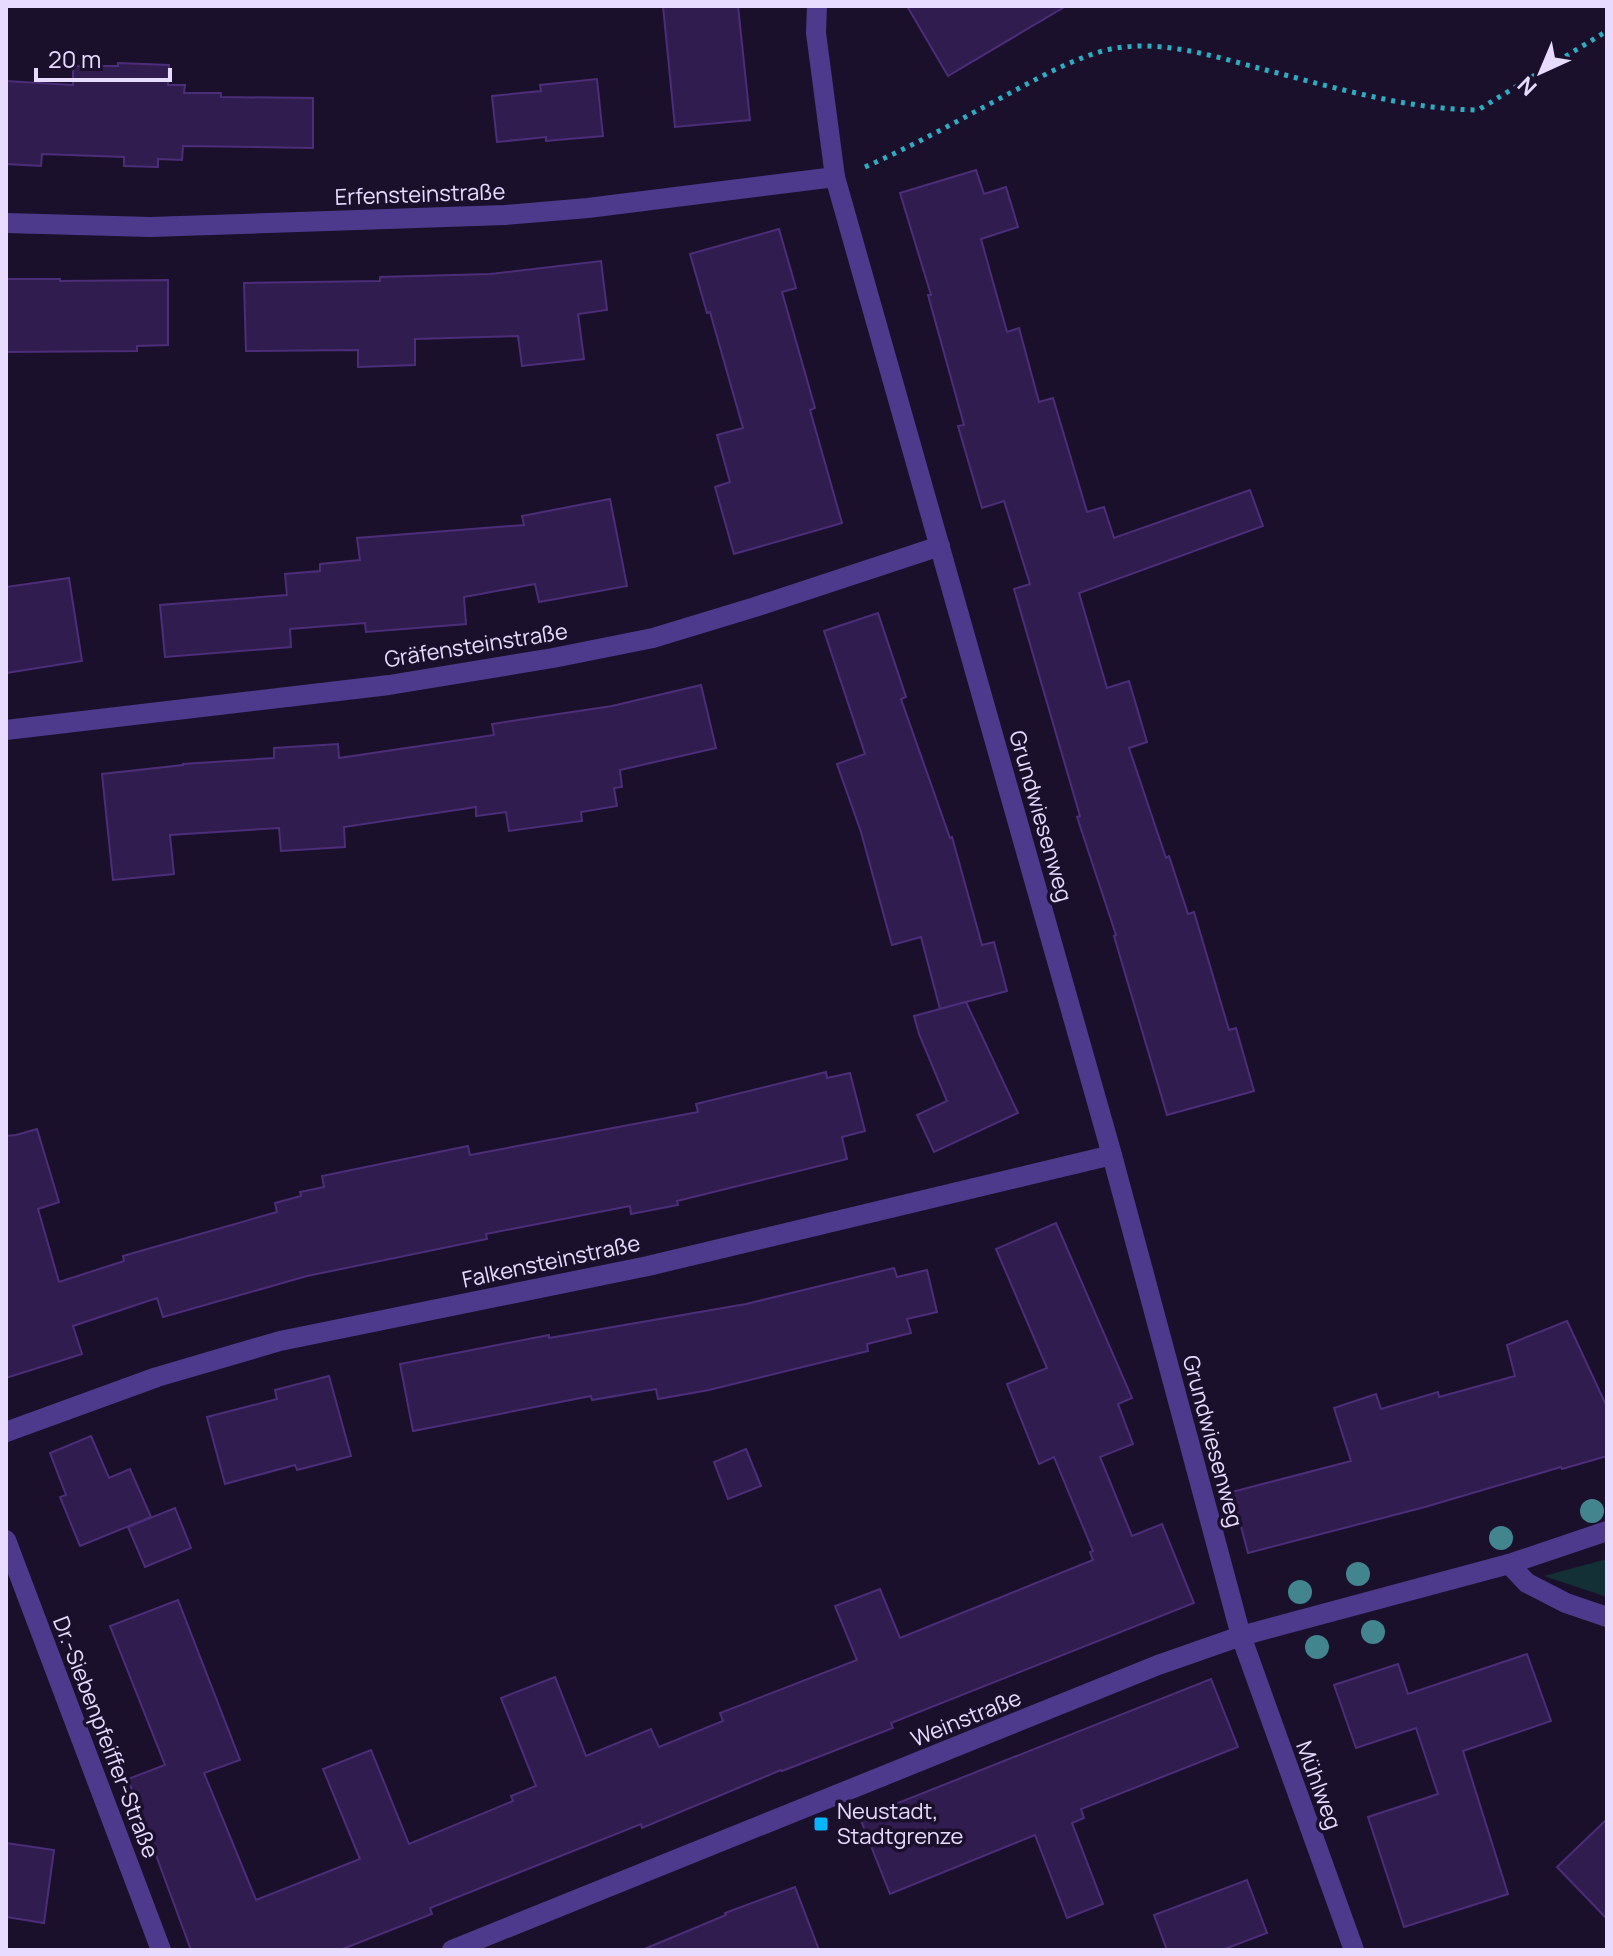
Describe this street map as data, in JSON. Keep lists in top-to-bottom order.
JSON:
{
  "streets": {
    "street": [
      "Erfensteinstraße",
      "Gräfensteinstraße",
      "Grundwiesenweg",
      "Falkensteinstraße",
      "Weinstraße",
      "Dr.-Siebenpfeiffer-Straße",
      "Mühlweg"
    ]
  },
  "crossings": [
    ["Erfensteinstraße", "Grundwiesenweg"],
    ["Gräfensteinstraße", "Grundwiesenweg"],
    ["Grundwiesenweg", "Falkensteinstraße"],
    ["Grundwiesenweg", "Weinstraße"],
    ["Grundwiesenweg", "Mühlweg"],
    ["Weinstraße", "Mühlweg"]
  ],
  "places": {
    "transit": ["Neustadt, Stadtgrenze"]
  },
  "scale_bar": "20 m",
  "north": "bottom left"
}
